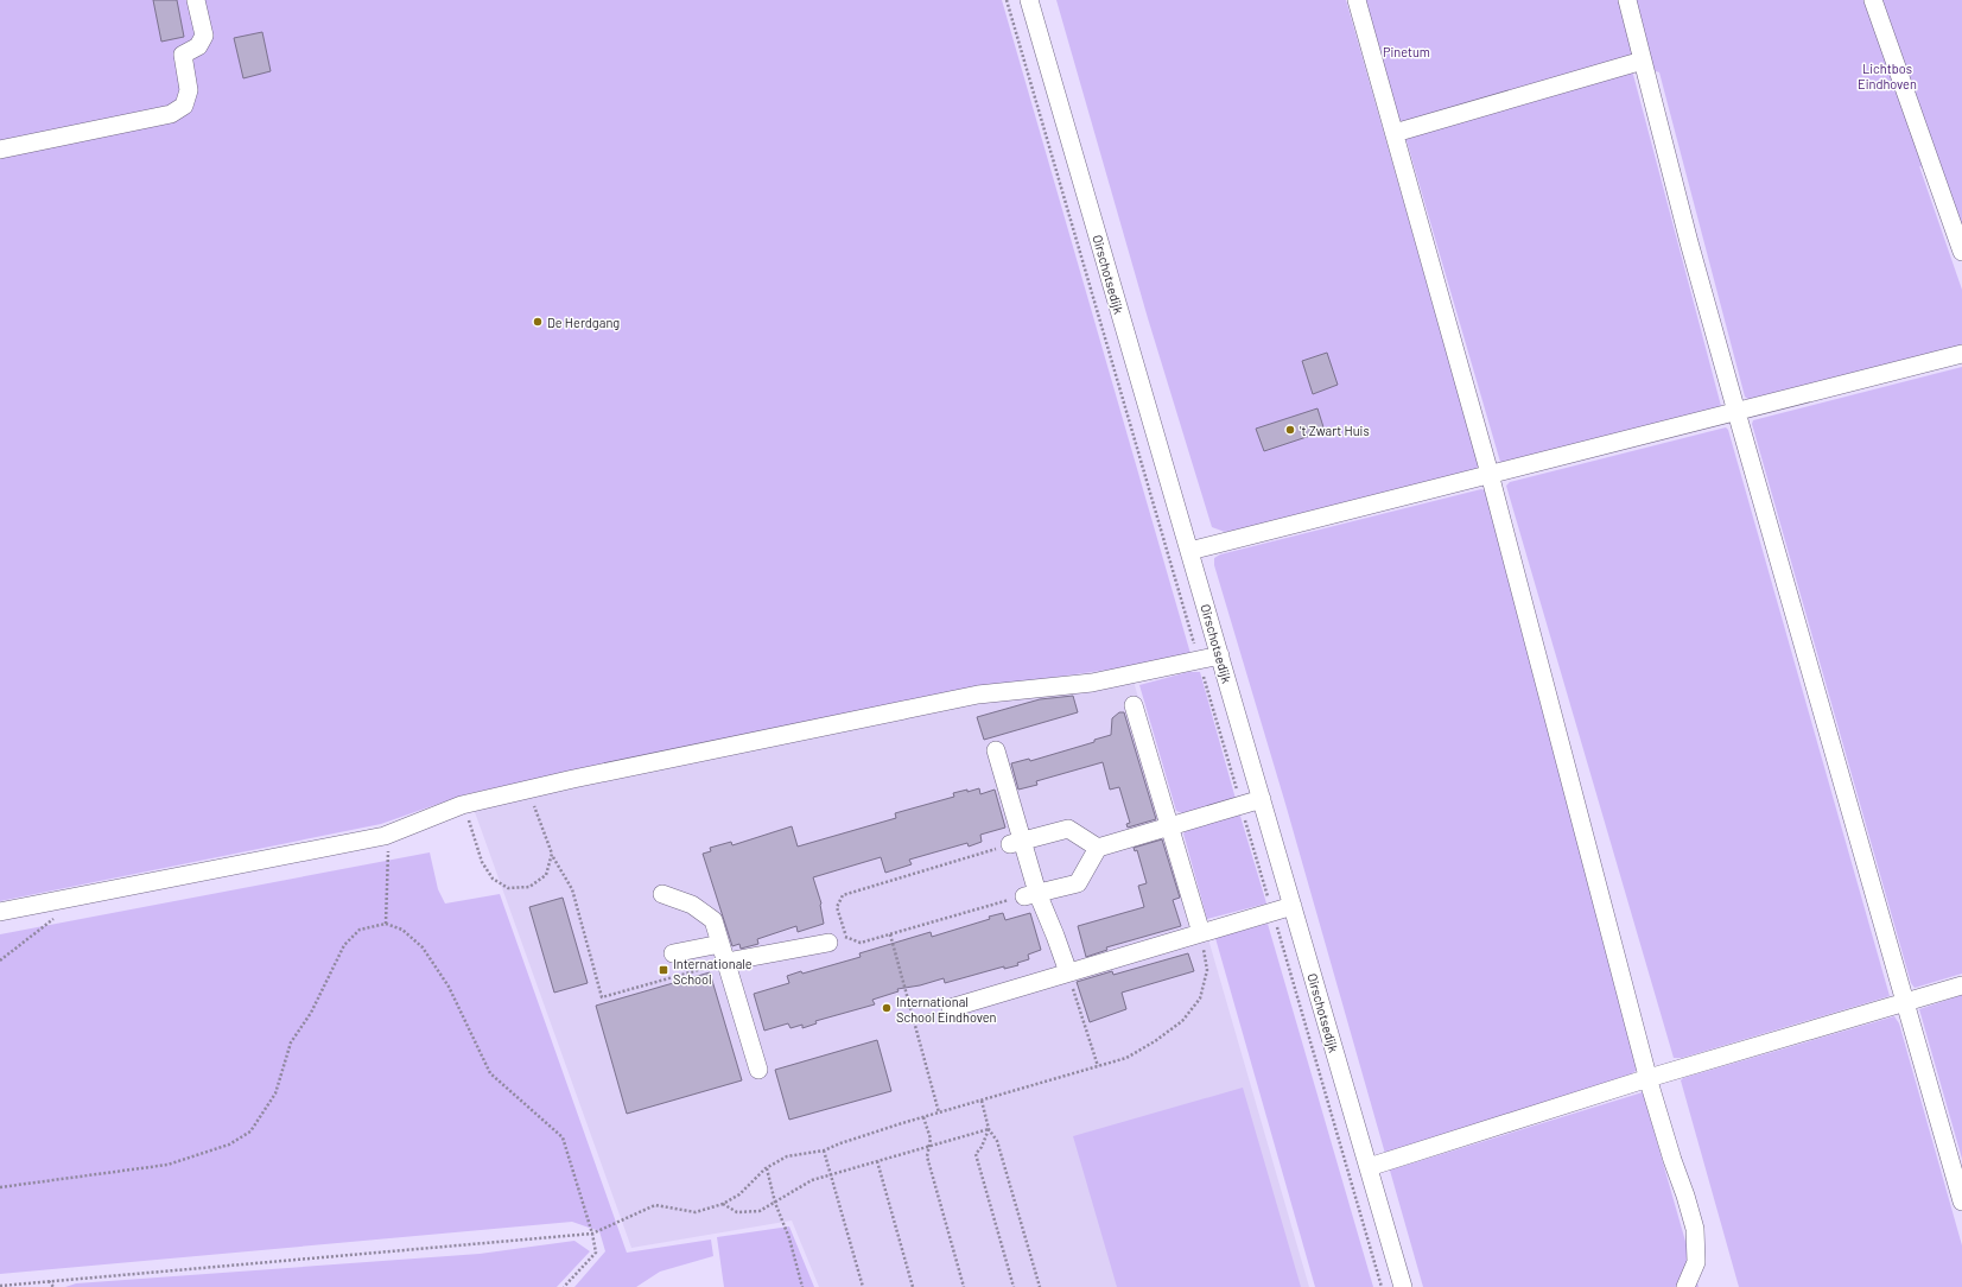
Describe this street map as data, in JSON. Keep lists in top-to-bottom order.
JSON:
{
  "streets": {
    "street": ["Oirschotsedijk"]
  },
  "parks": ["Pinetum", "Lichtbos Eindhoven"],
  "places": {
    "other": ["De Herdgang", "'t Zwart Huis", "International School Eindhoven"],
    "transit": ["Internationale School"]
  }
}
